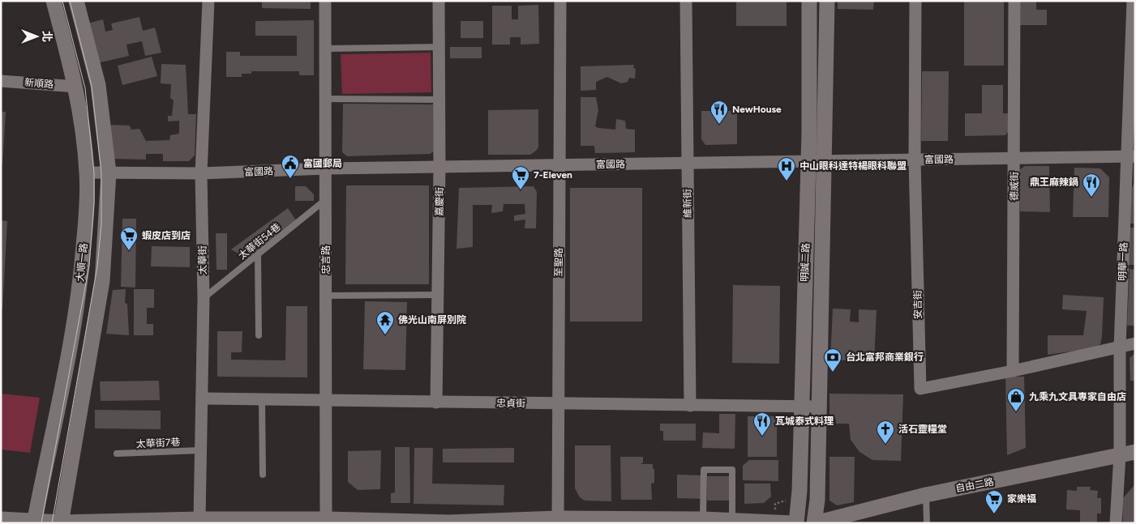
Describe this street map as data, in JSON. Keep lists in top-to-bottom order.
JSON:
{
  "streets": {
    "street": [
      "新順路",
      "富國路",
      "德威街",
      "嘉慶街",
      "維新街",
      "太華街",
      "忠言路",
      "明華一路",
      "大順一路",
      "至聖路",
      "明誠二路",
      "安吉街",
      "忠貞街",
      "自由二路"
    ],
    "lane": ["太華街54巷", "太華街7巷"]
  },
  "crossings": [
    ["新順路", "大順一路"],
    ["富國路", "德威街"],
    ["富國路", "嘉慶街"],
    ["富國路", "維新街"],
    ["富國路", "太華街"],
    ["富國路", "忠言路"],
    ["富國路", "明華一路"],
    ["富國路", "大順一路"],
    ["富國路", "至聖路"],
    ["富國路", "明誠二路"],
    ["富國路", "安吉街"],
    ["德威街", "安吉街"],
    ["嘉慶街", "忠貞街"],
    ["維新街", "忠貞街"],
    ["太華街54巷", "太華街"],
    ["太華街54巷", "忠言路"],
    ["太華街", "忠貞街"],
    ["太華街", "太華街7巷"],
    ["忠言路", "忠貞街"],
    ["明華一路", "安吉街"],
    ["明華一路", "自由二路"],
    ["至聖路", "忠貞街"],
    ["明誠二路", "忠貞街"],
    ["明誠二路", "自由二路"]
  ],
  "places": {
    "restaurant": ["NewHouse", "鼎王麻辣鍋", "瓦城泰式料理"],
    "public building": ["富國郵局"],
    "hospital": ["中山眼科達特楊眼科聯盟"],
    "supermarket": ["7-Eleven", "蝦皮店到店", "家樂福"],
    "temple": ["佛光山南屏別院"],
    "bank": ["台北富邦商業銀行"],
    "shop": ["九乘九文具專家自由店"],
    "church": ["活石靈糧堂"]
  },
  "north": "right"
}
